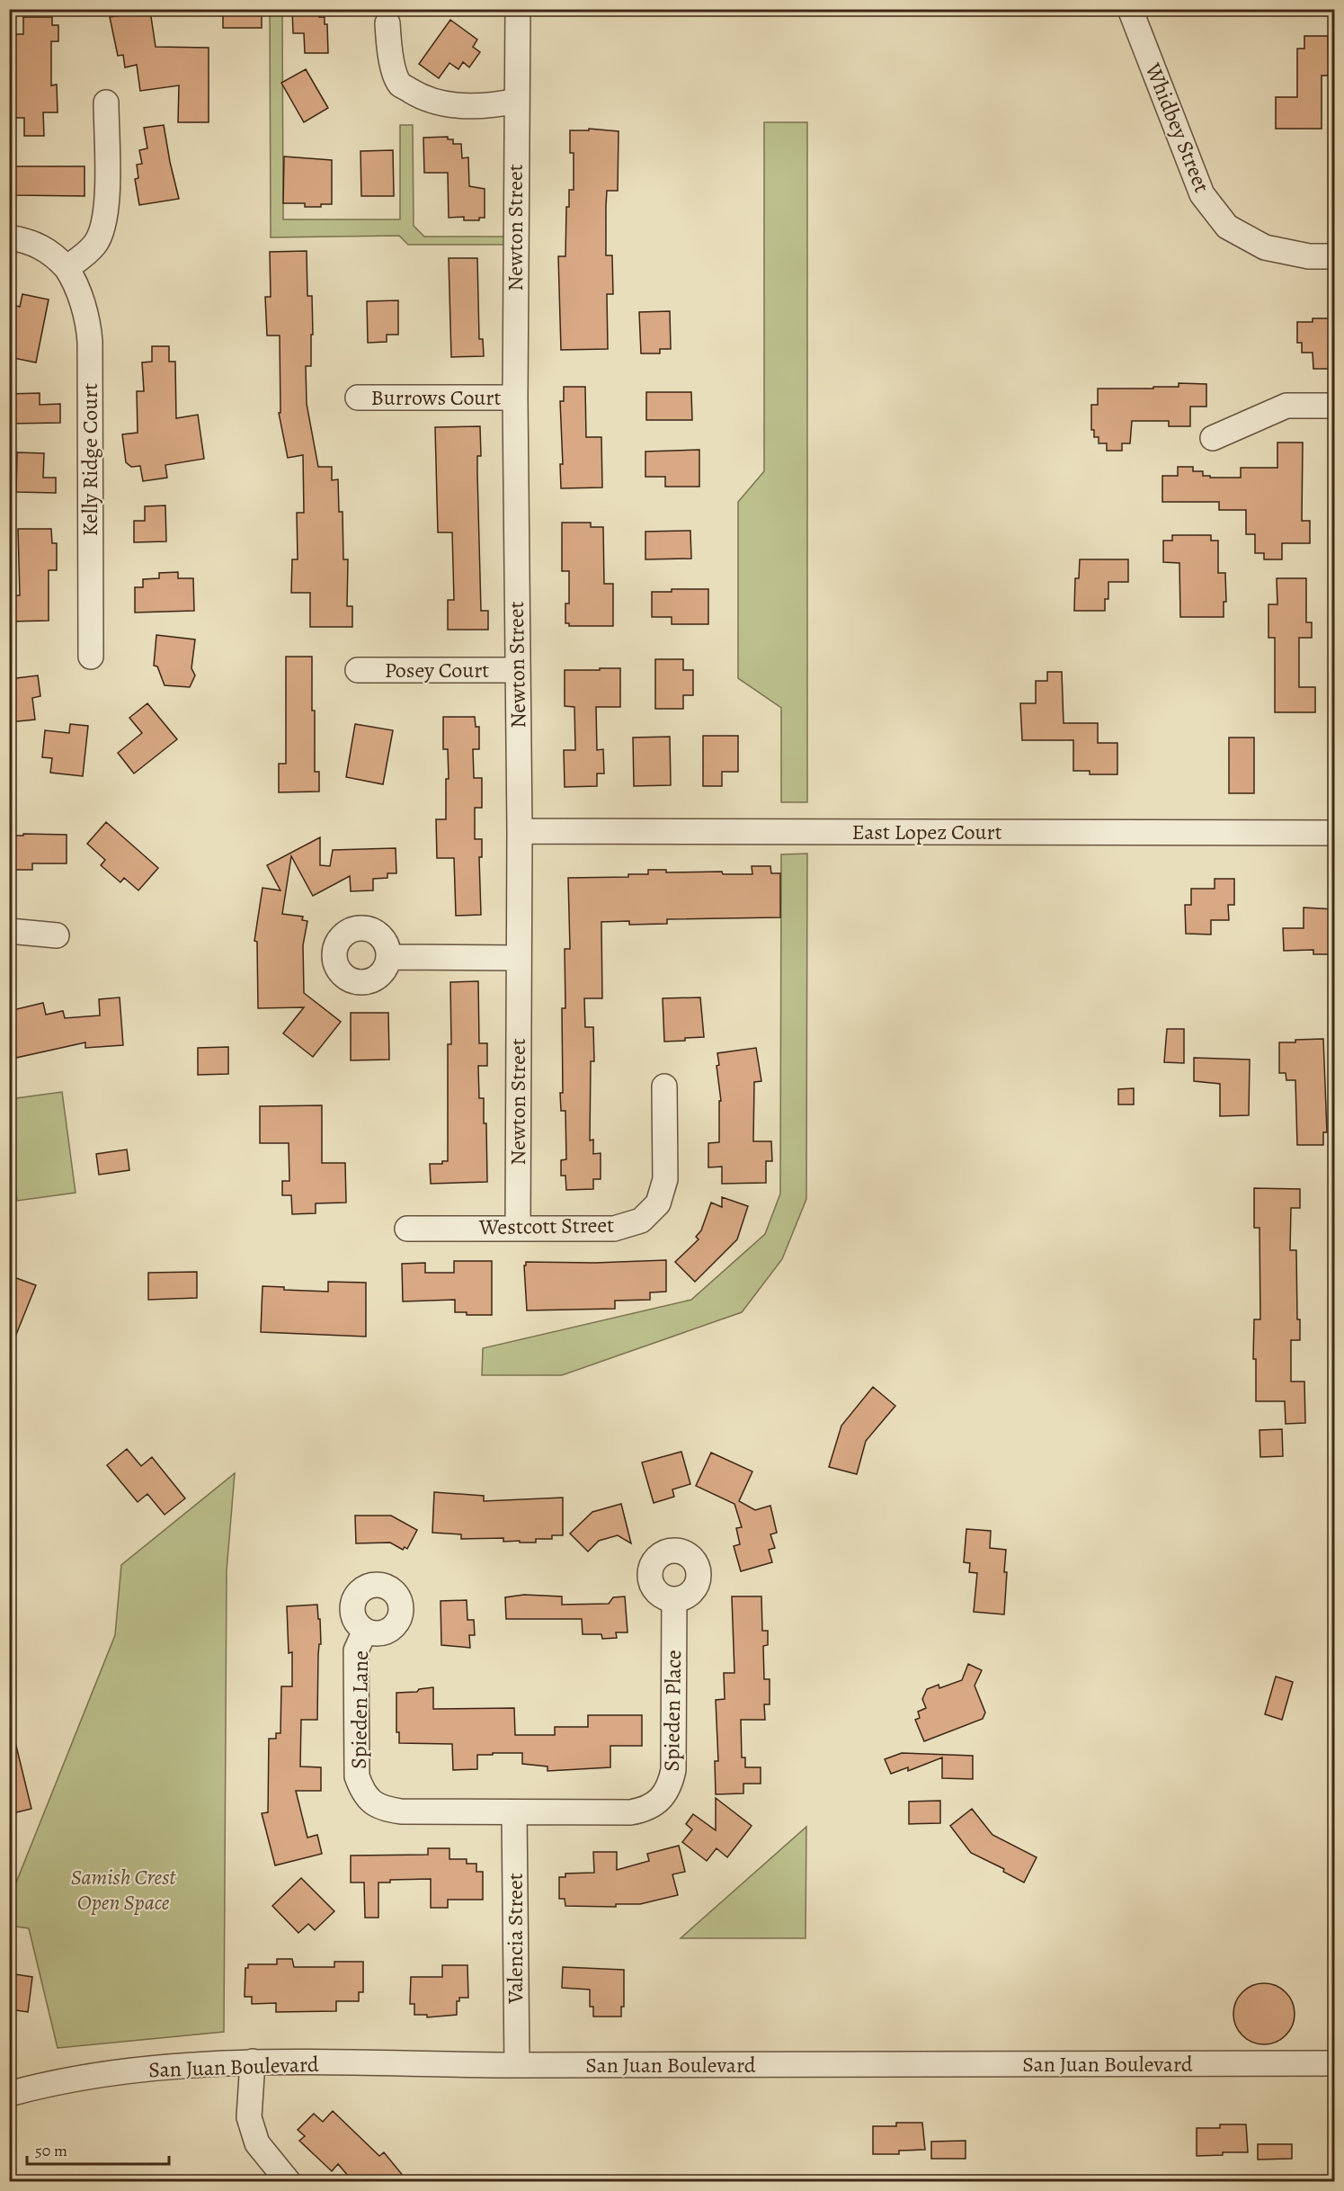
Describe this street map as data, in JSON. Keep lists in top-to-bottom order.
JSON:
{
  "streets": {
    "street": [
      "Whidbey Street",
      "Newton Street",
      "Burrows Court",
      "Kelly Ridge Court",
      "Posey Court",
      "East Lopez Court",
      "Westcott Street",
      "Spieden Lane",
      "Spieden Place",
      "Valencia Street",
      "San Juan Boulevard"
    ]
  },
  "crossings": [
    ["Newton Street", "Burrows Court"],
    ["Newton Street", "Posey Court"],
    ["Newton Street", "East Lopez Court"],
    ["Newton Street", "Westcott Street"],
    ["Spieden Lane", "Spieden Place"],
    ["Spieden Lane", "Valencia Street"],
    ["Spieden Place", "Valencia Street"],
    ["Valencia Street", "San Juan Boulevard"]
  ],
  "parks": ["Samish Crest Open Space"],
  "scale_bar": "50 m"
}
